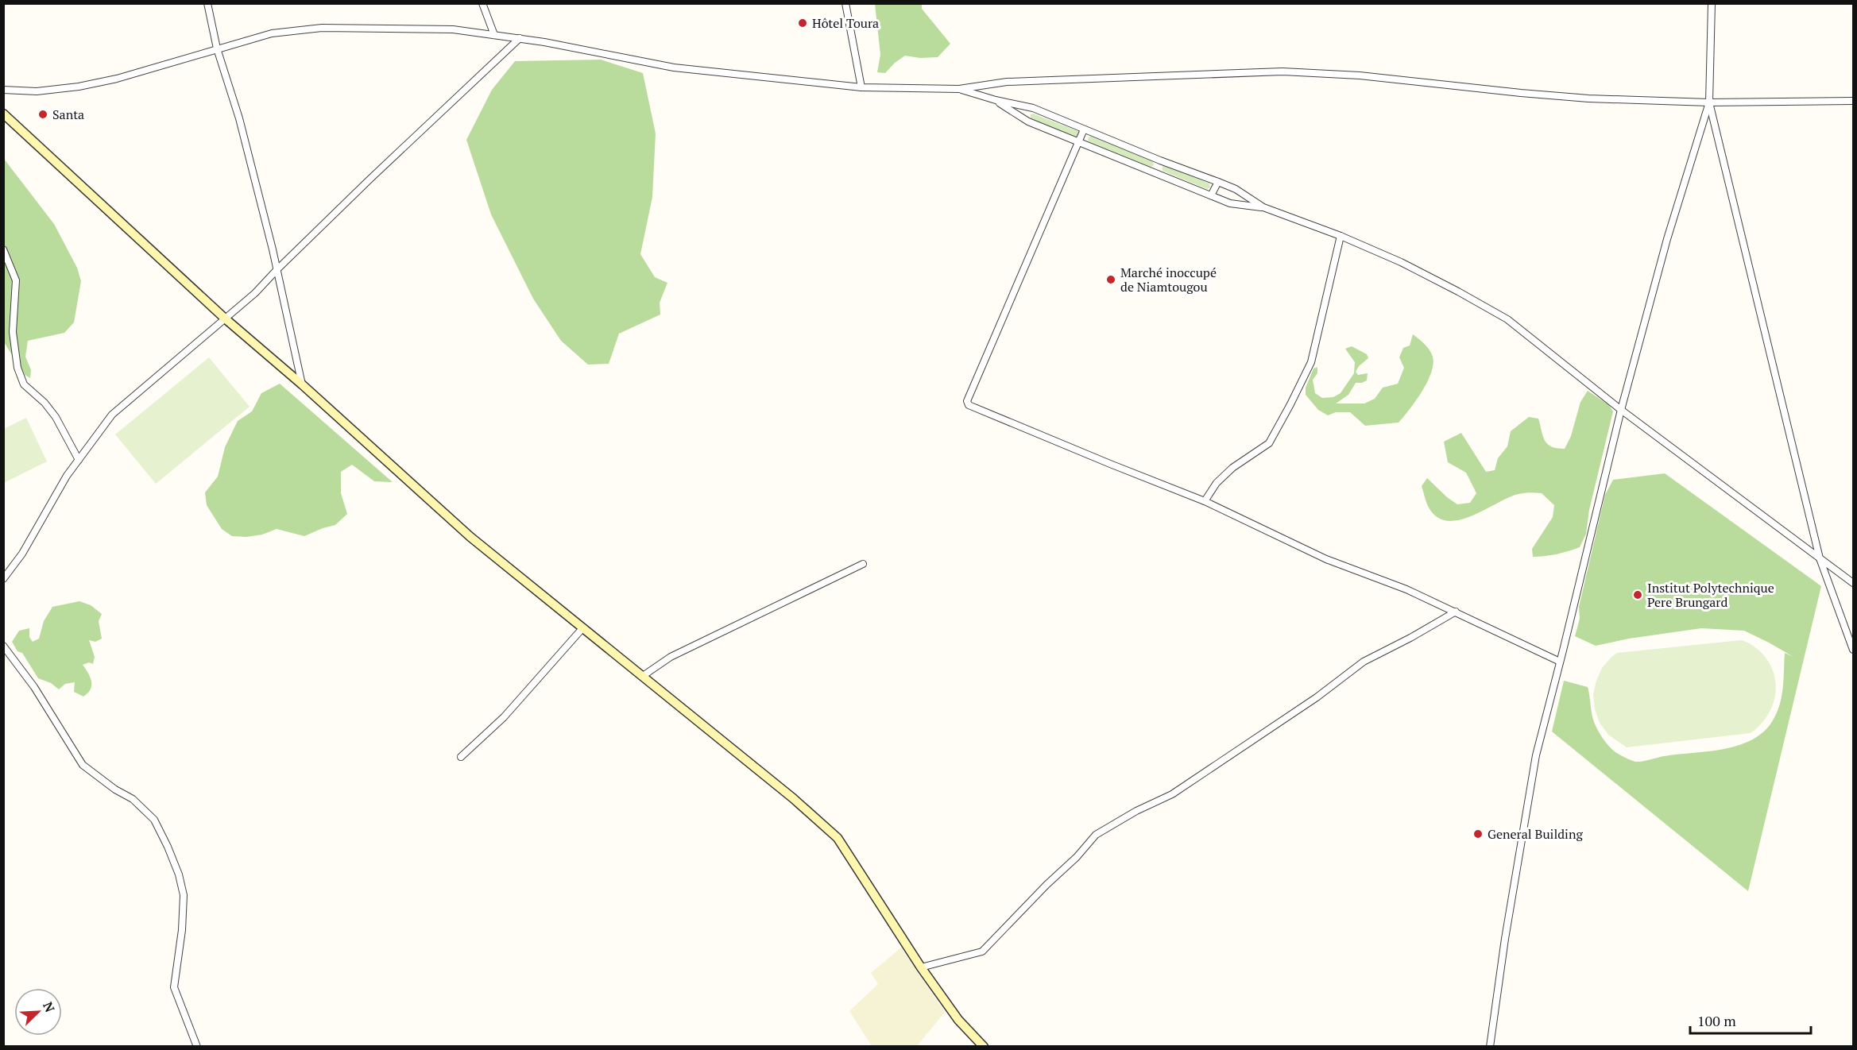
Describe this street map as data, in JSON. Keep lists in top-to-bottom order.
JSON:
{
  "places": [
    "Hôtel Toura",
    "Santa",
    "Marché inoccupé de Niamtougou",
    "Institut Polytechnique Pere Brungard",
    "General Building"
  ],
  "scale_bar": "100 m",
  "north": "top right"
}
